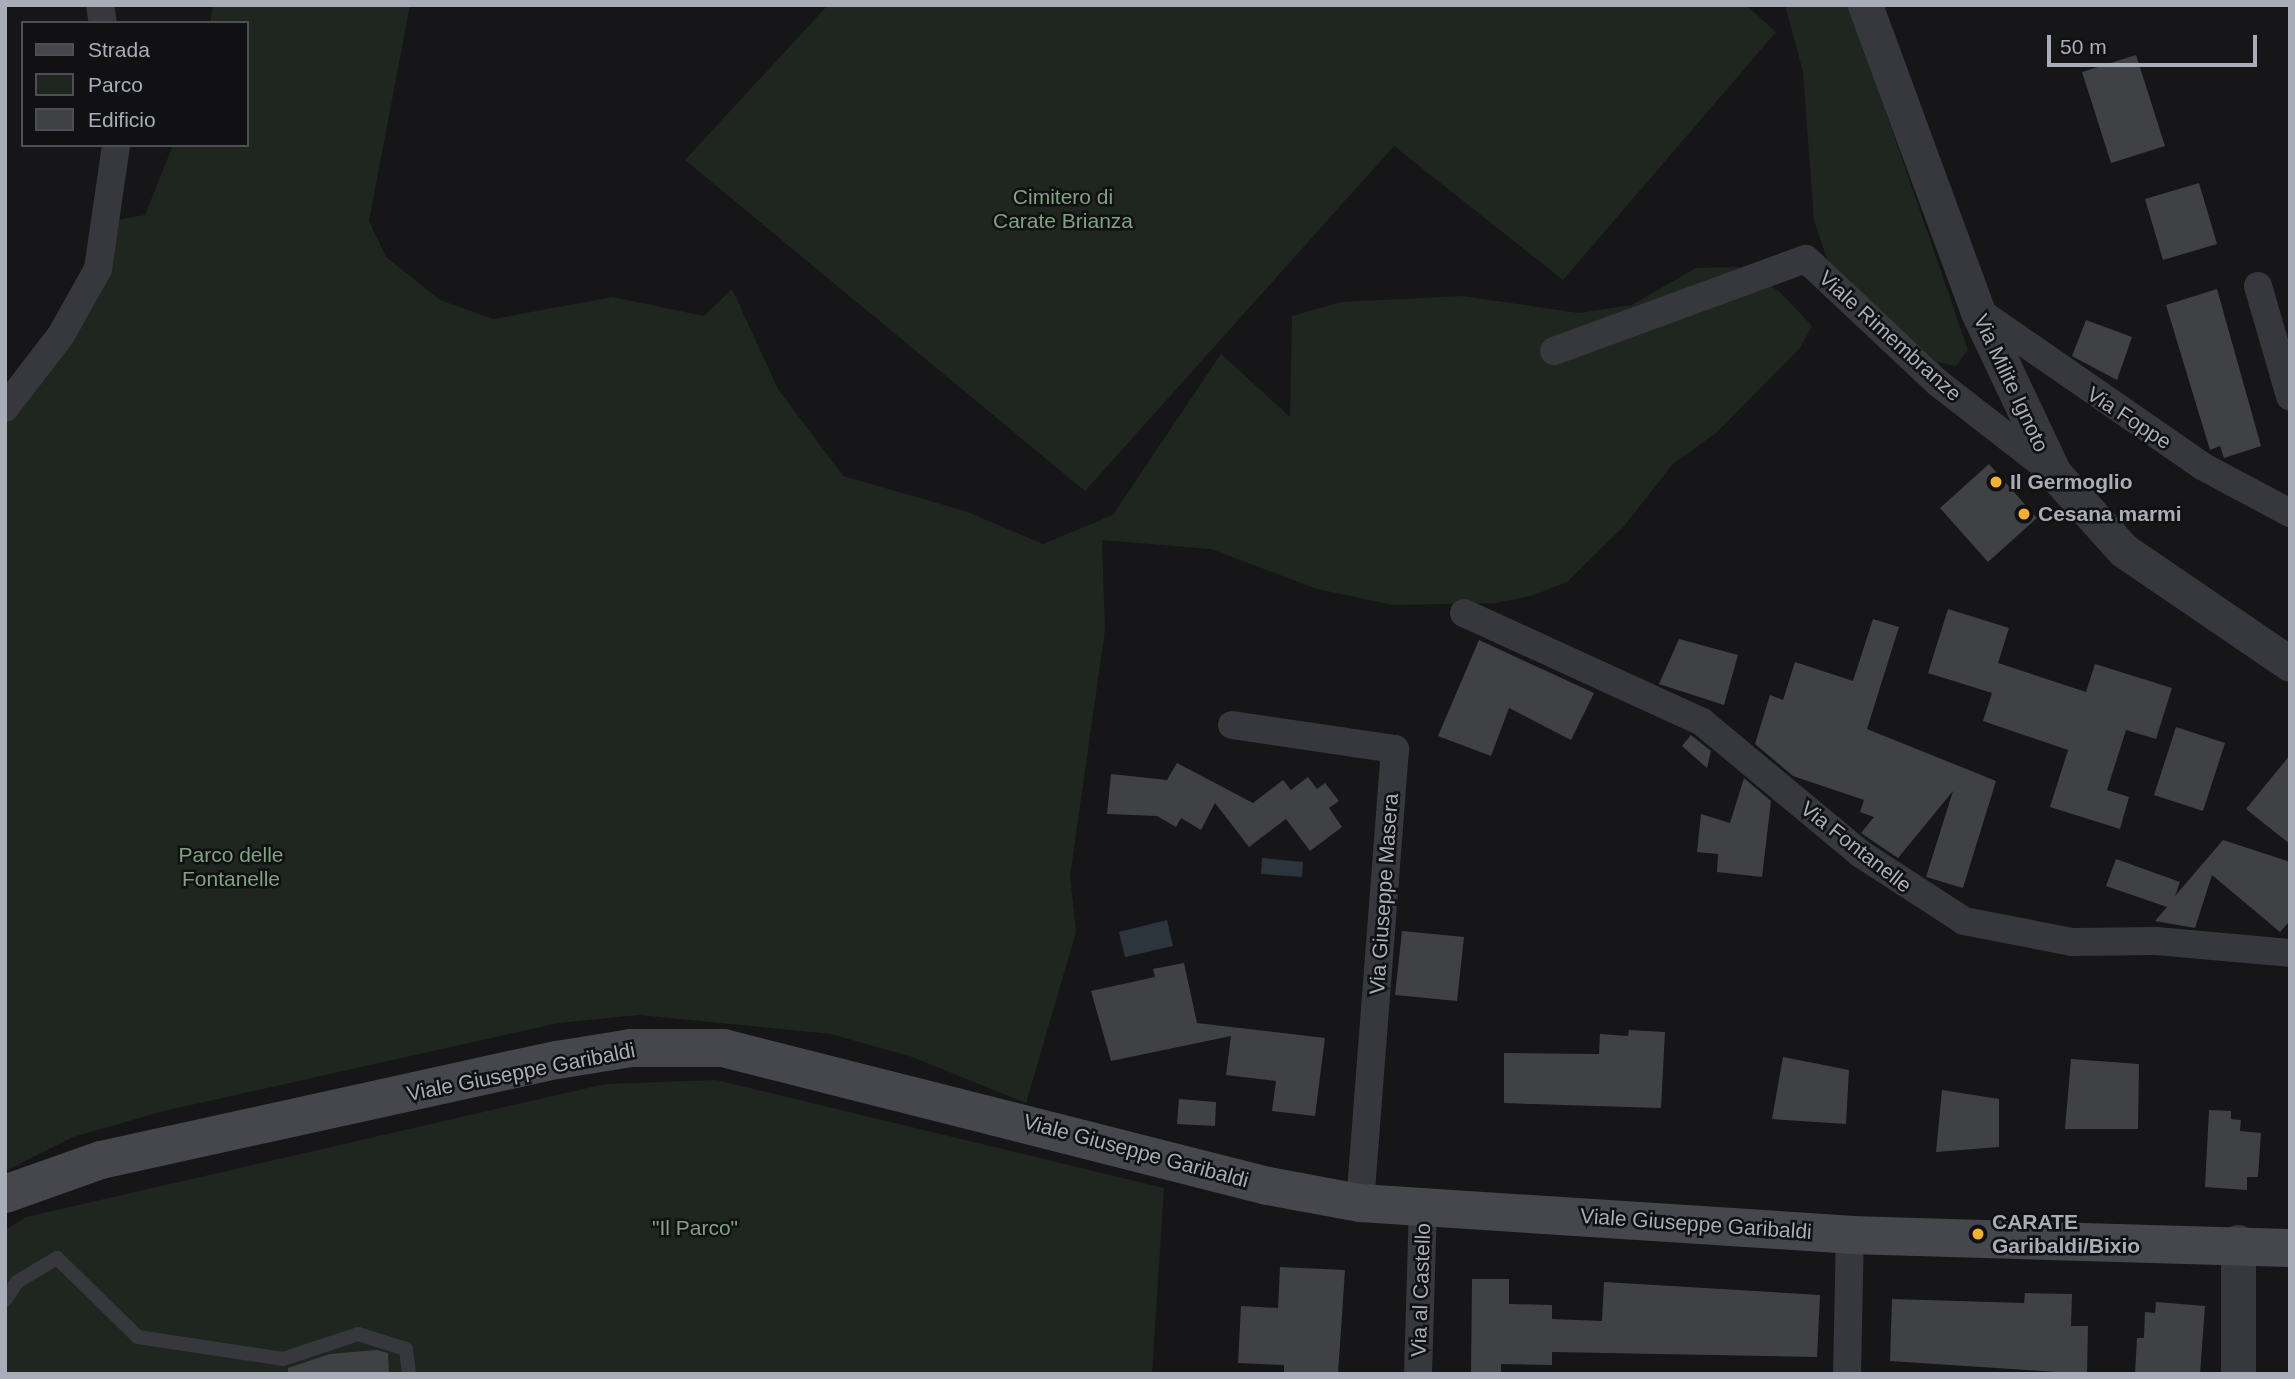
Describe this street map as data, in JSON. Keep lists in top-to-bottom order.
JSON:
{
  "streets": {
    "main road": ["Viale Giuseppe Garibaldi"],
    "street": [
      "Viale Rimembranze",
      "Via Milite Ignoto",
      "Via Foppe",
      "Via Fontanelle",
      "Via Giuseppe Masera",
      "Via al Castello"
    ]
  },
  "crossings": [
    ["Viale Rimembranze", "Via Milite Ignoto"],
    ["Via Milite Ignoto", "Via Foppe"],
    ["Via Giuseppe Masera", "Viale Giuseppe Garibaldi"],
    ["Viale Giuseppe Garibaldi", "Via al Castello"]
  ],
  "parks": ["Cimitero di Carate Brianza", "Parco delle Fontanelle", "\"Il Parco\""],
  "places": ["Il Germoglio", "Cesana marmi", "CARATE Garibaldi/Bixio"],
  "legend": ["Strada", "Parco", "Edificio"],
  "scale_bar": "50 m"
}
